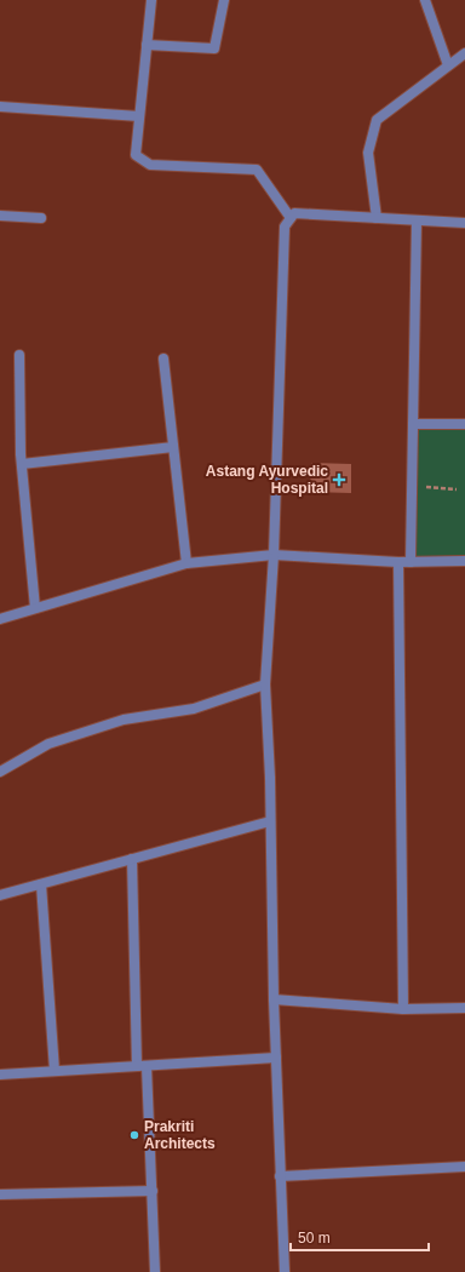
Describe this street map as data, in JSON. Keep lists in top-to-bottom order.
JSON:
{
  "places": {
    "health": ["Astang Ayurvedic Hospital"],
    "other": ["Prakriti Architects"]
  },
  "scale_bar": "50 m"
}
